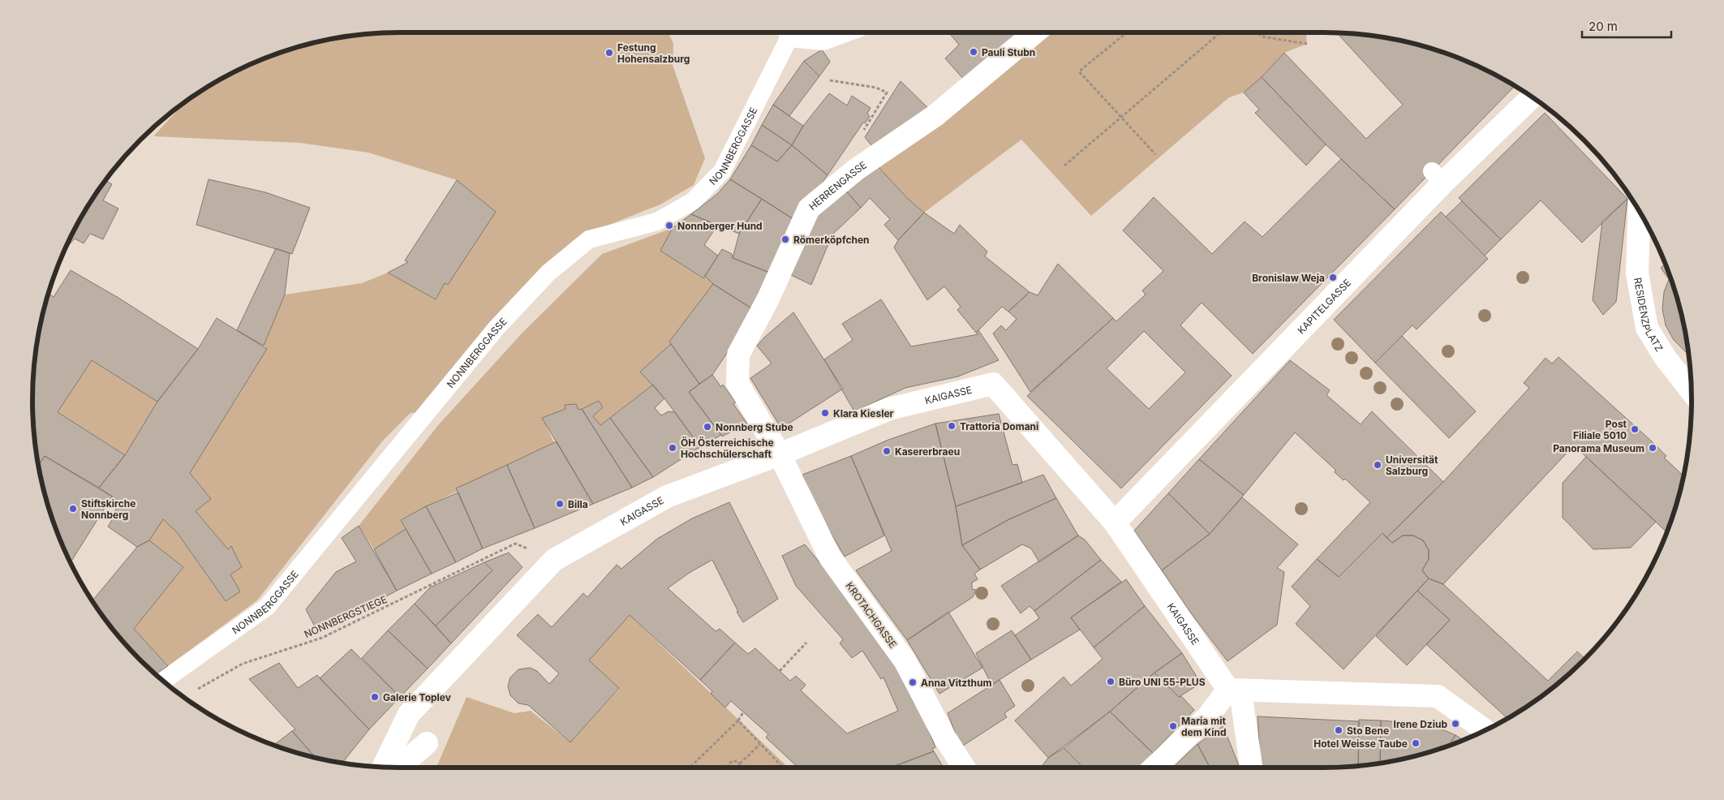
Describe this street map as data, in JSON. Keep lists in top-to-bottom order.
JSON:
{
  "streets": {
    "street": [
      "HERRENGASSE",
      "KAPITELGASSE",
      "RESIDENZPLATZ",
      "KAIGASSE",
      "KROTACHGASSE"
    ],
    "lane": ["NONNBERGGASSE"],
    "path": ["NONNBERGSTIEGE"]
  },
  "crossings": [
    ["HERRENGASSE", "KAIGASSE"],
    ["HERRENGASSE", "KROTACHGASSE"],
    ["KAPITELGASSE", "KAIGASSE"],
    ["KAIGASSE", "KROTACHGASSE"]
  ],
  "places": [
    "Pauli Stubn",
    "Festung Hohensalzburg",
    "Nonnberger Hund",
    "Römerköpfchen",
    "Bronislaw Weja",
    "Klara Kiesler",
    "Trattoria Domani",
    "Nonnberg Stube",
    "Post Filiale 5010",
    "ÖH Österreichische Hochschülerschaft",
    "Panorama Museum",
    "Kasererbraeu",
    "Universität Salzburg",
    "Billa",
    "Stiftskirche Nonnberg",
    "Büro UNI 55-PLUS",
    "Anna Vitzthum",
    "Galerie Toplev",
    "Irene Dziub",
    "Maria mit dem Kind",
    "Sto Bene",
    "Hotel Weisse Taube"
  ],
  "scale_bar": "20 m"
}
